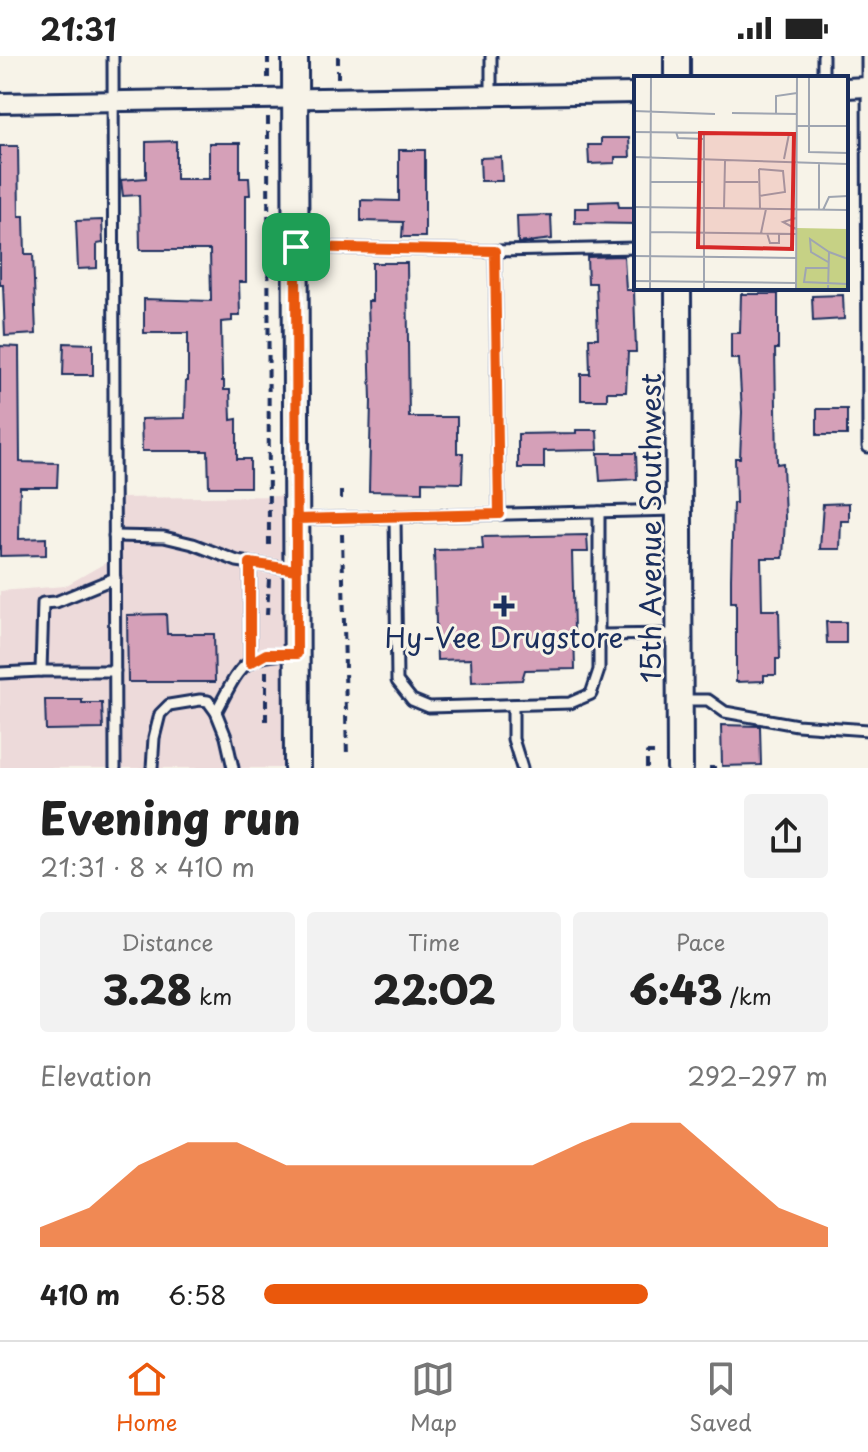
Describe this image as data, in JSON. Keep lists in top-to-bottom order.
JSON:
{
  "streets": {
    "main road": ["15th Avenue Southwest"]
  },
  "places": {
    "health": ["Hy-Vee Drugstore"]
  },
  "page": {
    "status": "21:31",
    "heading": ["Evening run", "21:31 · 8 × 410 m"],
    "stats": [
      ["Distance", "3.28 km"],
      ["Time", "22:02"],
      ["Pace", "6:43 /km"]
    ],
    "chart": ["Elevation", "292–297 m"],
    "list": [
      {
        "name": "410 m",
        "note": "6:58"
      }
    ],
    "tabs": ["Home", "Map", "Saved"]
  }
}
